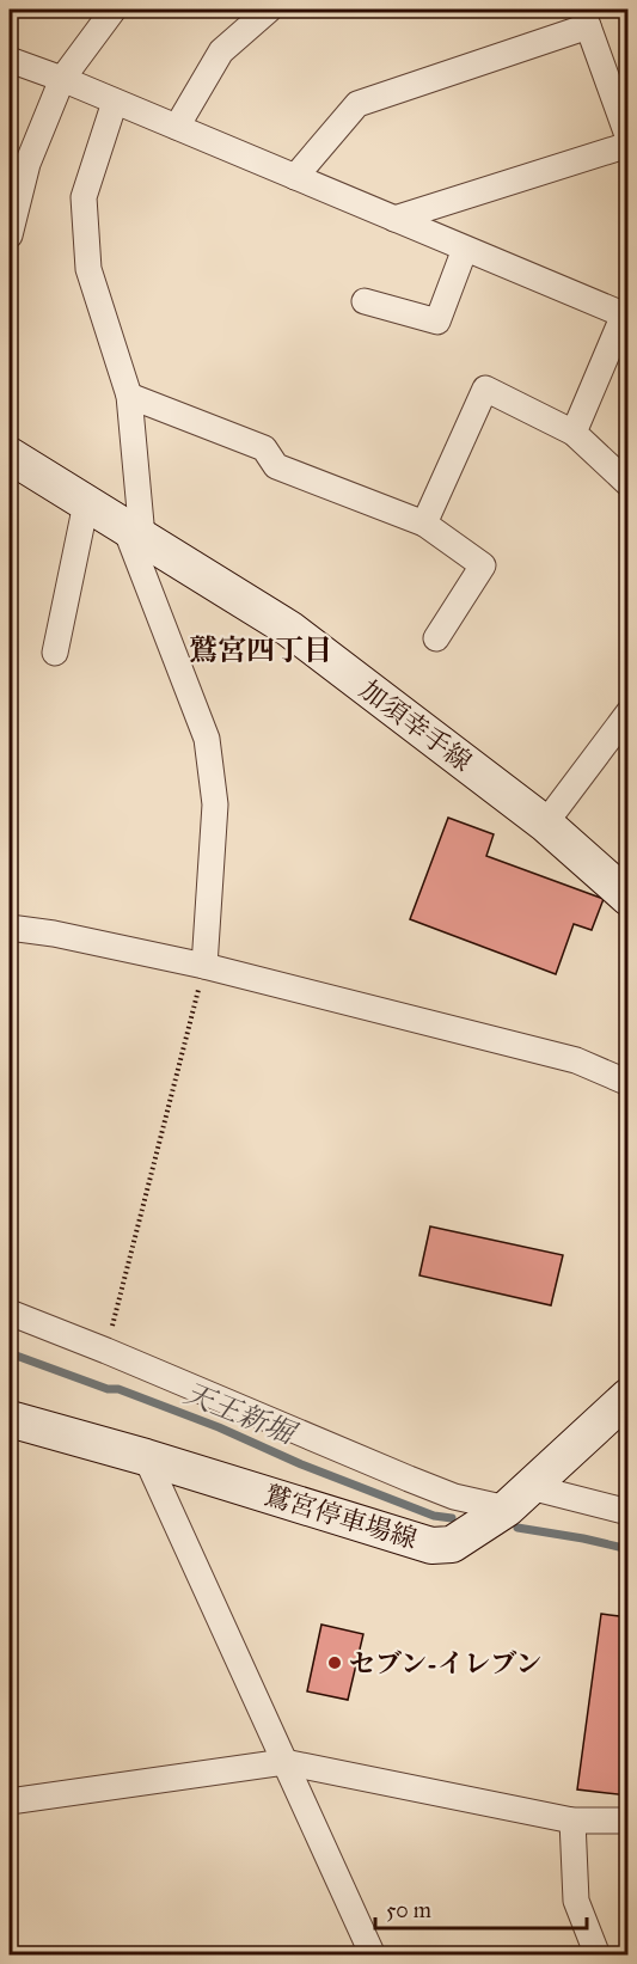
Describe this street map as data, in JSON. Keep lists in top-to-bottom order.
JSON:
{
  "streets": {
    "main road": ["加須幸手線", "鷲宮停車場線"]
  },
  "districts": ["鷲宮四丁目"],
  "water": ["天王新堀"],
  "places": ["セブン-イレブン"],
  "scale_bar": "50 m"
}
